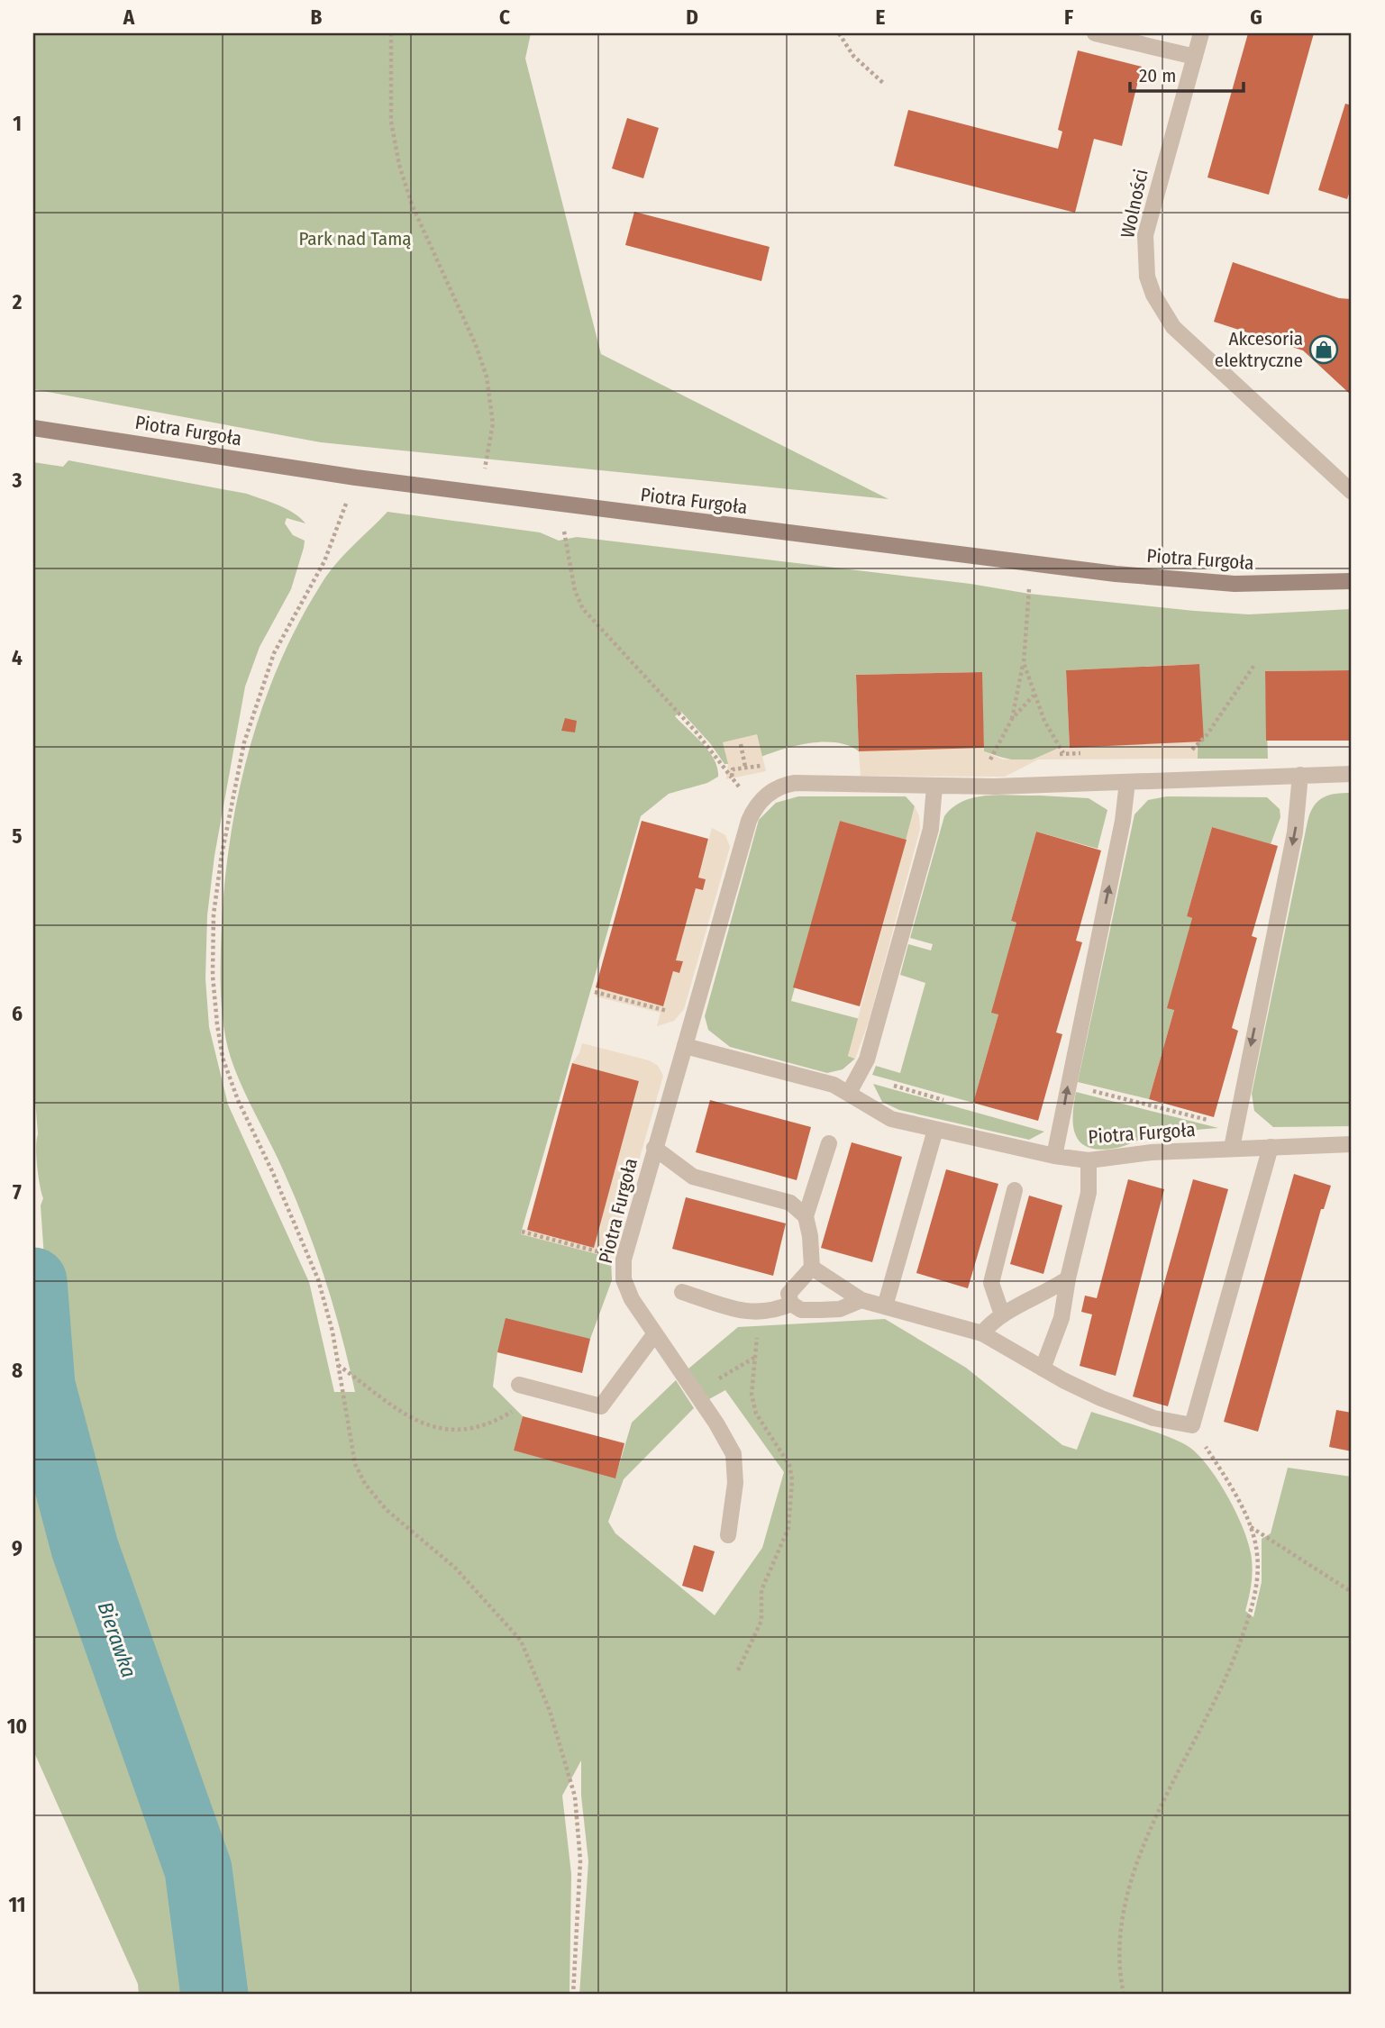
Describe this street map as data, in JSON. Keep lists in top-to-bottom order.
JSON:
{
  "streets": {
    "main road": ["Piotra Furgoła"],
    "street": ["Wolności"]
  },
  "water": ["Bierawka"],
  "parks": ["Park nad Tamą"],
  "places": {
    "shop": ["Akcesoria elektryczne"]
  },
  "scale_bar": "20 m",
  "grid": {
    "columns": [
      "A",
      "B",
      "C",
      "D",
      "E",
      "F",
      "G"
    ],
    "rows": [
      "1",
      "2",
      "3",
      "4",
      "5",
      "6",
      "7",
      "8",
      "9",
      "10",
      "11"
    ]
  }
}
